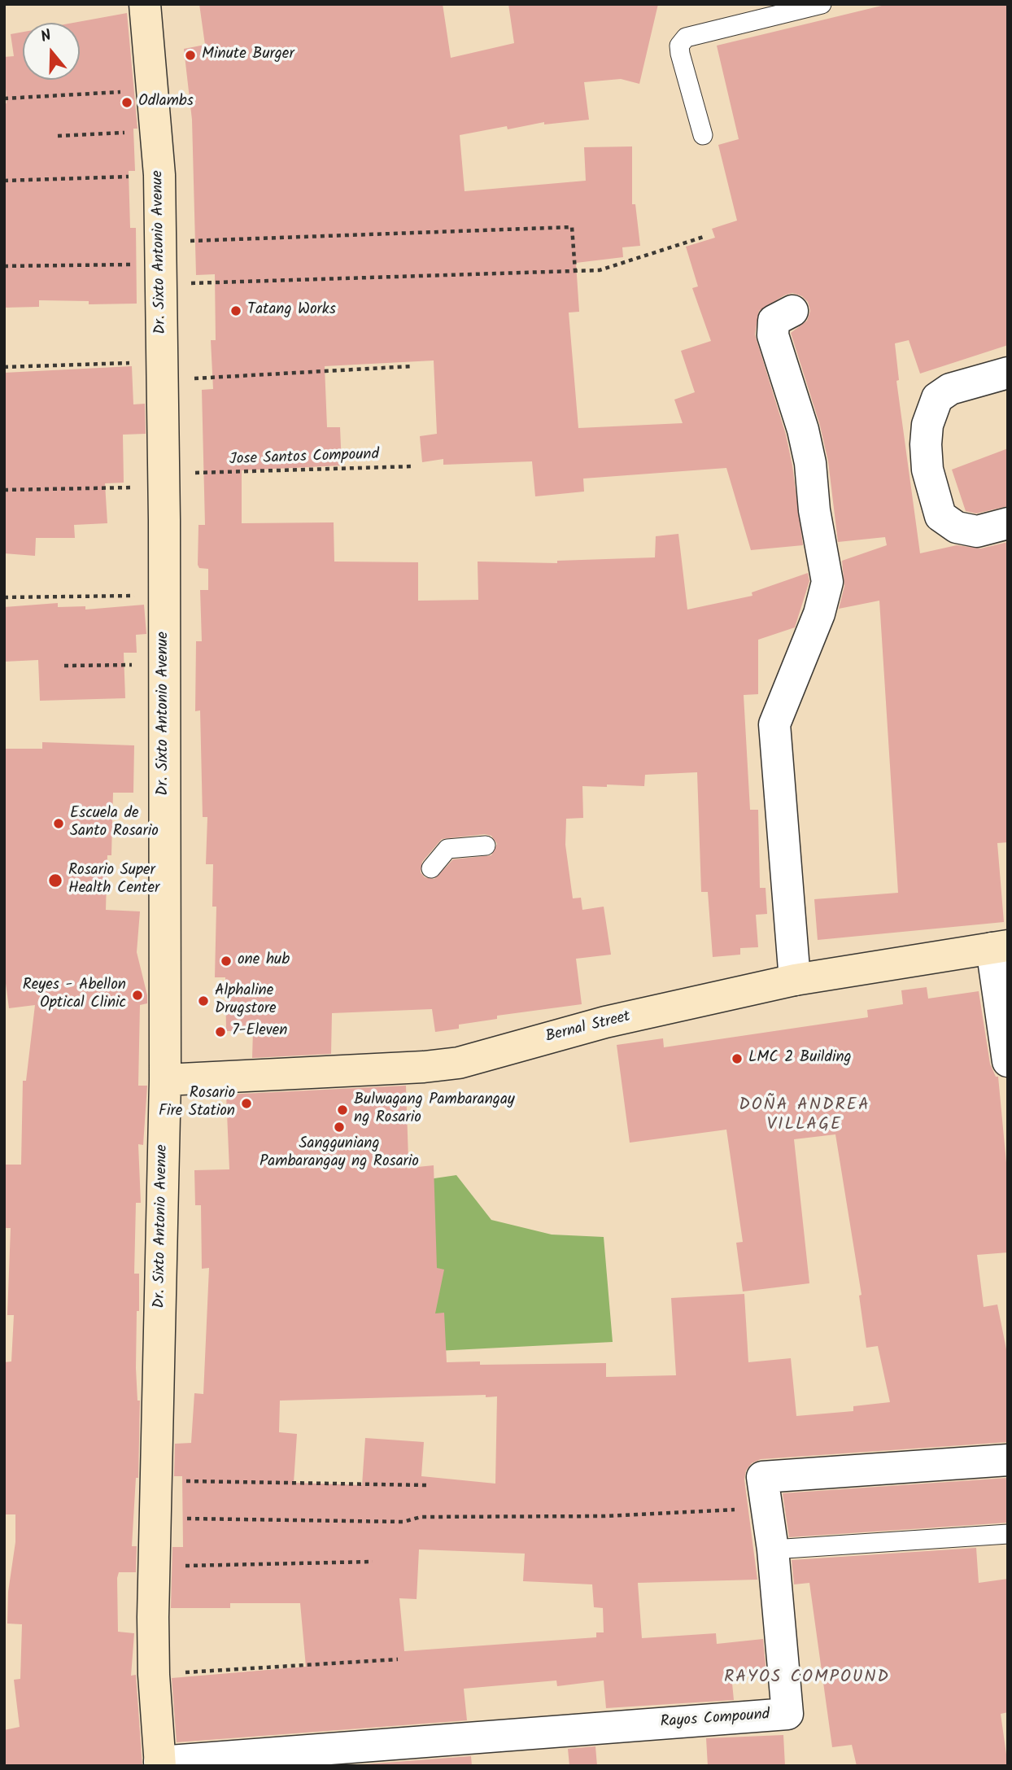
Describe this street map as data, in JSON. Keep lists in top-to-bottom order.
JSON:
{
  "streets": {
    "main road": ["Dr. Sixto Antonio Avenue", "Bernal Street"],
    "street": ["Rayos Compound"],
    "path": ["Jose Santos Compound"]
  },
  "crossings": [
    ["Dr. Sixto Antonio Avenue", "Bernal Street"],
    ["Dr. Sixto Antonio Avenue", "Rayos Compound"]
  ],
  "districts": ["DOÑA ANDREA VILLAGE", "RAYOS COMPOUND"],
  "places": [
    "Minute Burger",
    "Odlambs",
    "Tatang Works",
    "Escuela de Santo Rosario",
    "Rosario Super Health Center",
    "one hub",
    "Reyes - Abellon Optical Clinic",
    "Alphaline Drugstore",
    "7-Eleven",
    "LMC 2 Building",
    "Rosario Fire Station",
    "Bulwagang Pambarangay ng Rosario",
    "Sangguniang Pambarangay ng Rosario"
  ],
  "north": "top"
}
